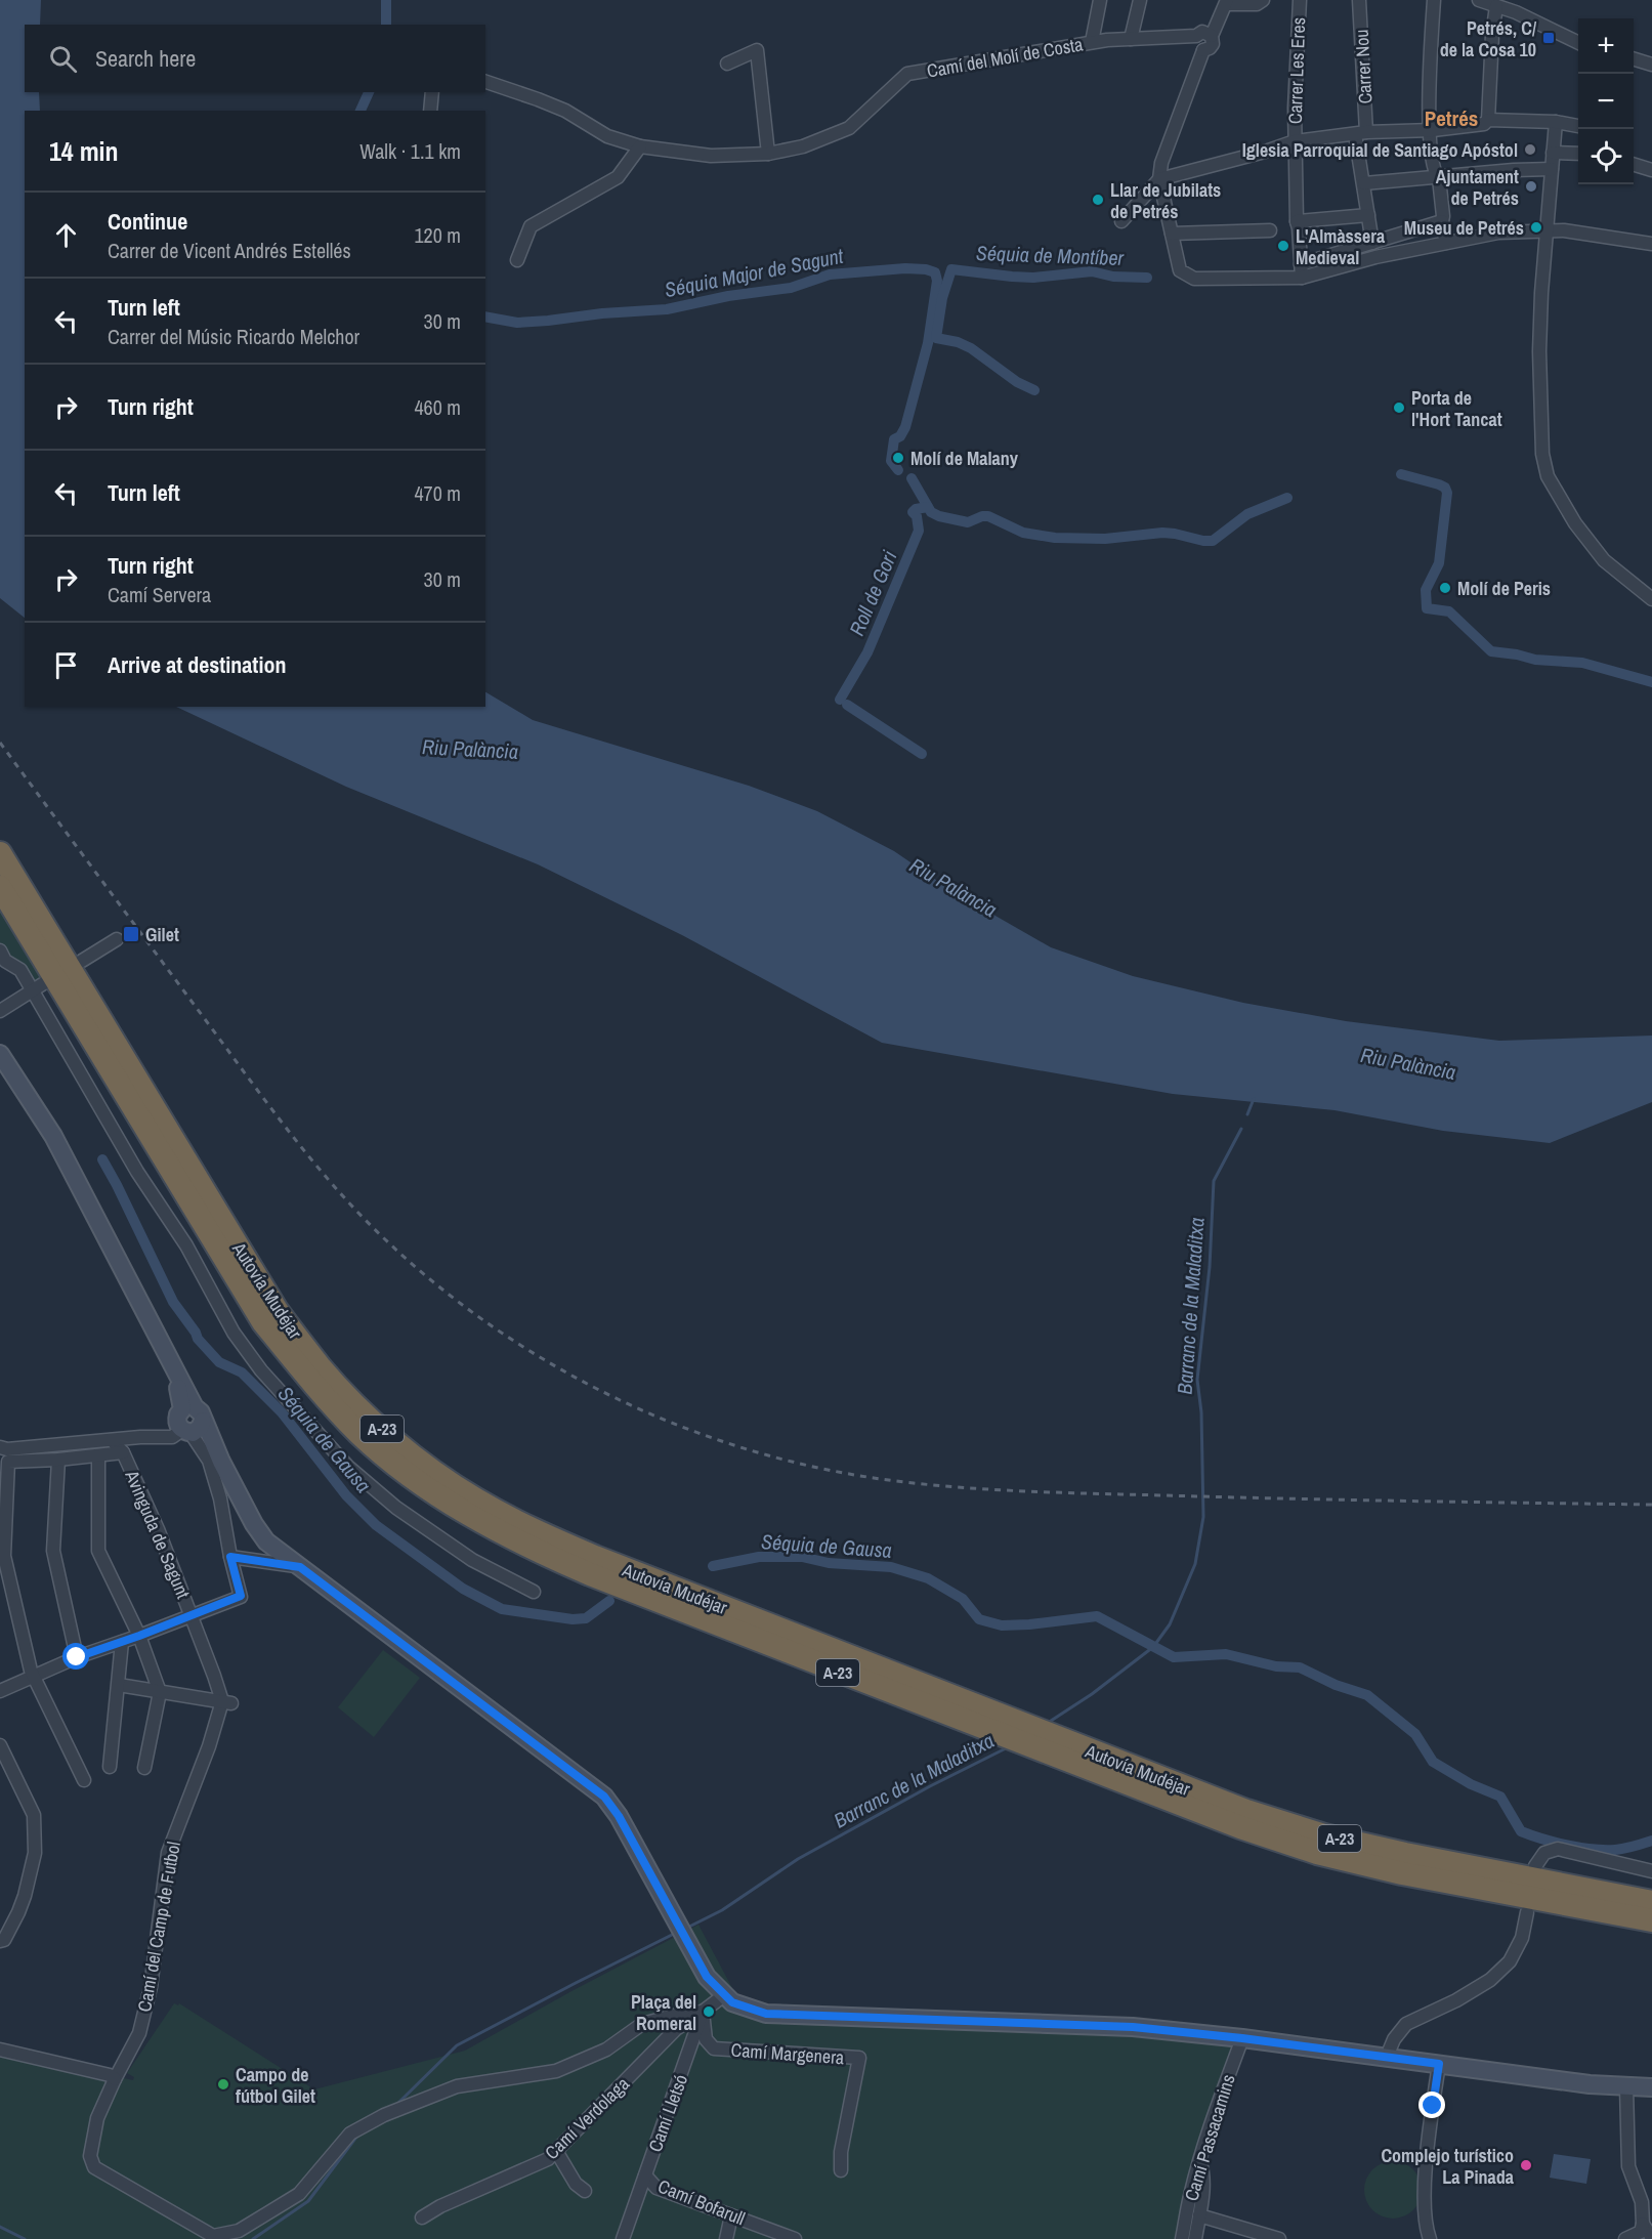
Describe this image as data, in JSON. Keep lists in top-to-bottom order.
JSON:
{
  "streets": {
    "highway": ["Autovía Mudéjar", "A-23"],
    "street": [
      "Camí del Molí de Costa",
      "Carrer Nou",
      "Carrer Les Eres",
      "Avinguda de Sagunt",
      "Camí del Camp de Futbol",
      "Camí Margenera",
      "Camí Lletsó",
      "Camí Verdolaga",
      "Camí Passacamins",
      "Camí Bofarull"
    ]
  },
  "crossings": [
    ["Avinguda de Sagunt", "Camí del Camp de Futbol"],
    ["Camí del Camp de Futbol", "Camí Margenera"],
    ["Camí del Camp de Futbol", "Camí Lletsó"],
    ["Camí del Camp de Futbol", "Camí Verdolaga"],
    ["Camí Margenera", "Camí Lletsó"],
    ["Camí Margenera", "Camí Verdolaga"],
    ["Camí Lletsó", "Camí Verdolaga"],
    ["Camí Lletsó", "Camí Bofarull"]
  ],
  "districts": ["Petrés"],
  "water": [
    "Séquia de Montíber",
    "Séquia Major de Sagunt",
    "Roll de Gori",
    "Riu Palància",
    "Barranc de la Maladitxa",
    "Séquia de Gausa"
  ],
  "places": {
    "transit": ["Petrés, C/ de la Cosa 10", "Gilet"],
    "other": [
      "Iglesia Parroquial de Santiago Apóstol",
      "Ajuntament de Petrés",
      "Llar de Jubilats de Petrés",
      "Museu de Petrés",
      "L'Almàssera Medieval",
      "Porta de l'Hort Tancat",
      "Molí de Malany",
      "Molí de Peris",
      "Plaça del Romeral",
      "Campo de fútbol Gilet",
      "Complejo turístico La Pinada"
    ]
  },
  "page": {
    "map_buttons": ["+", "−"],
    "search": "Search here",
    "heading": ["14 min", "Walk · 1.1 km"],
    "list": [
      ["Continue", "Carrer de Vicent Andrés Estellés", "120 m"],
      ["Turn left", "Carrer del Músic Ricardo Melchor", "30 m"],
      ["Turn right", "460 m"],
      ["Turn left", "470 m"],
      ["Turn right", "Camí Servera", "30 m"],
      "Arrive at destination"
    ]
  }
}
